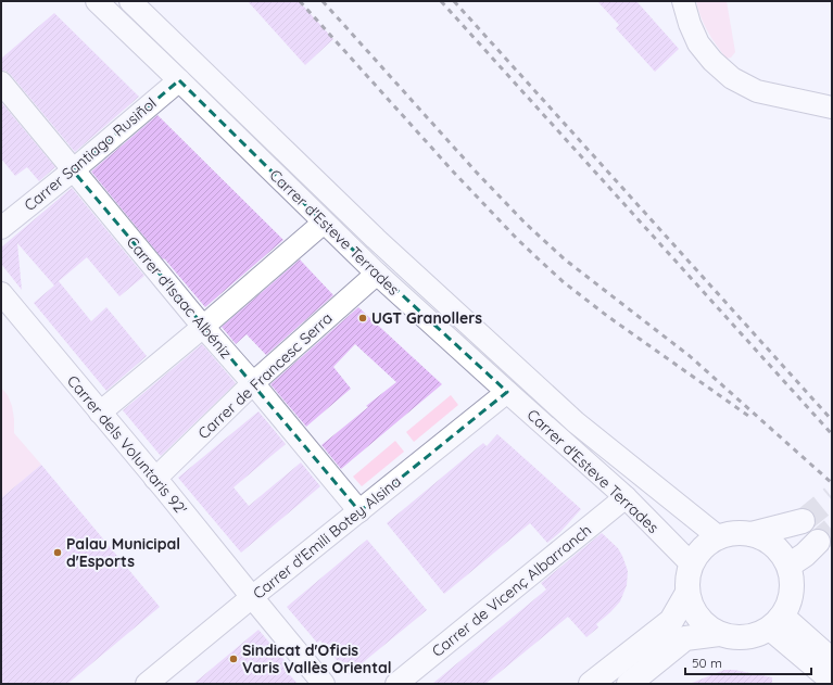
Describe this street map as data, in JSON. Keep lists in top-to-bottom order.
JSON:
{
  "streets": {
    "street": [
      "Carrer Santiago Rusiñol",
      "Carrer d'Esteve Terrades",
      "Carrer d'Isaac Albéniz",
      "Carrer de Francesc Serra",
      "Carrer dels Voluntaris 92'",
      "Carrer d'Emili Botey Alsina",
      "Carrer de Vicenç Albarranch"
    ]
  },
  "crossings": [
    ["Carrer Santiago Rusiñol", "Carrer d'Esteve Terrades"],
    ["Carrer Santiago Rusiñol", "Carrer d'Isaac Albéniz"],
    ["Carrer d'Esteve Terrades", "Carrer de Francesc Serra"],
    ["Carrer d'Esteve Terrades", "Carrer d'Emili Botey Alsina"],
    ["Carrer d'Esteve Terrades", "Carrer de Vicenç Albarranch"],
    ["Carrer d'Isaac Albéniz", "Carrer de Francesc Serra"],
    ["Carrer d'Isaac Albéniz", "Carrer d'Emili Botey Alsina"],
    ["Carrer de Francesc Serra", "Carrer dels Voluntaris 92'"],
    ["Carrer dels Voluntaris 92'", "Carrer d'Emili Botey Alsina"]
  ],
  "places": ["UGT Granollers", "Palau Municipal d'Esports", "Sindicat d'Oficis Varis Vallès Oriental"],
  "scale_bar": "50 m"
}
